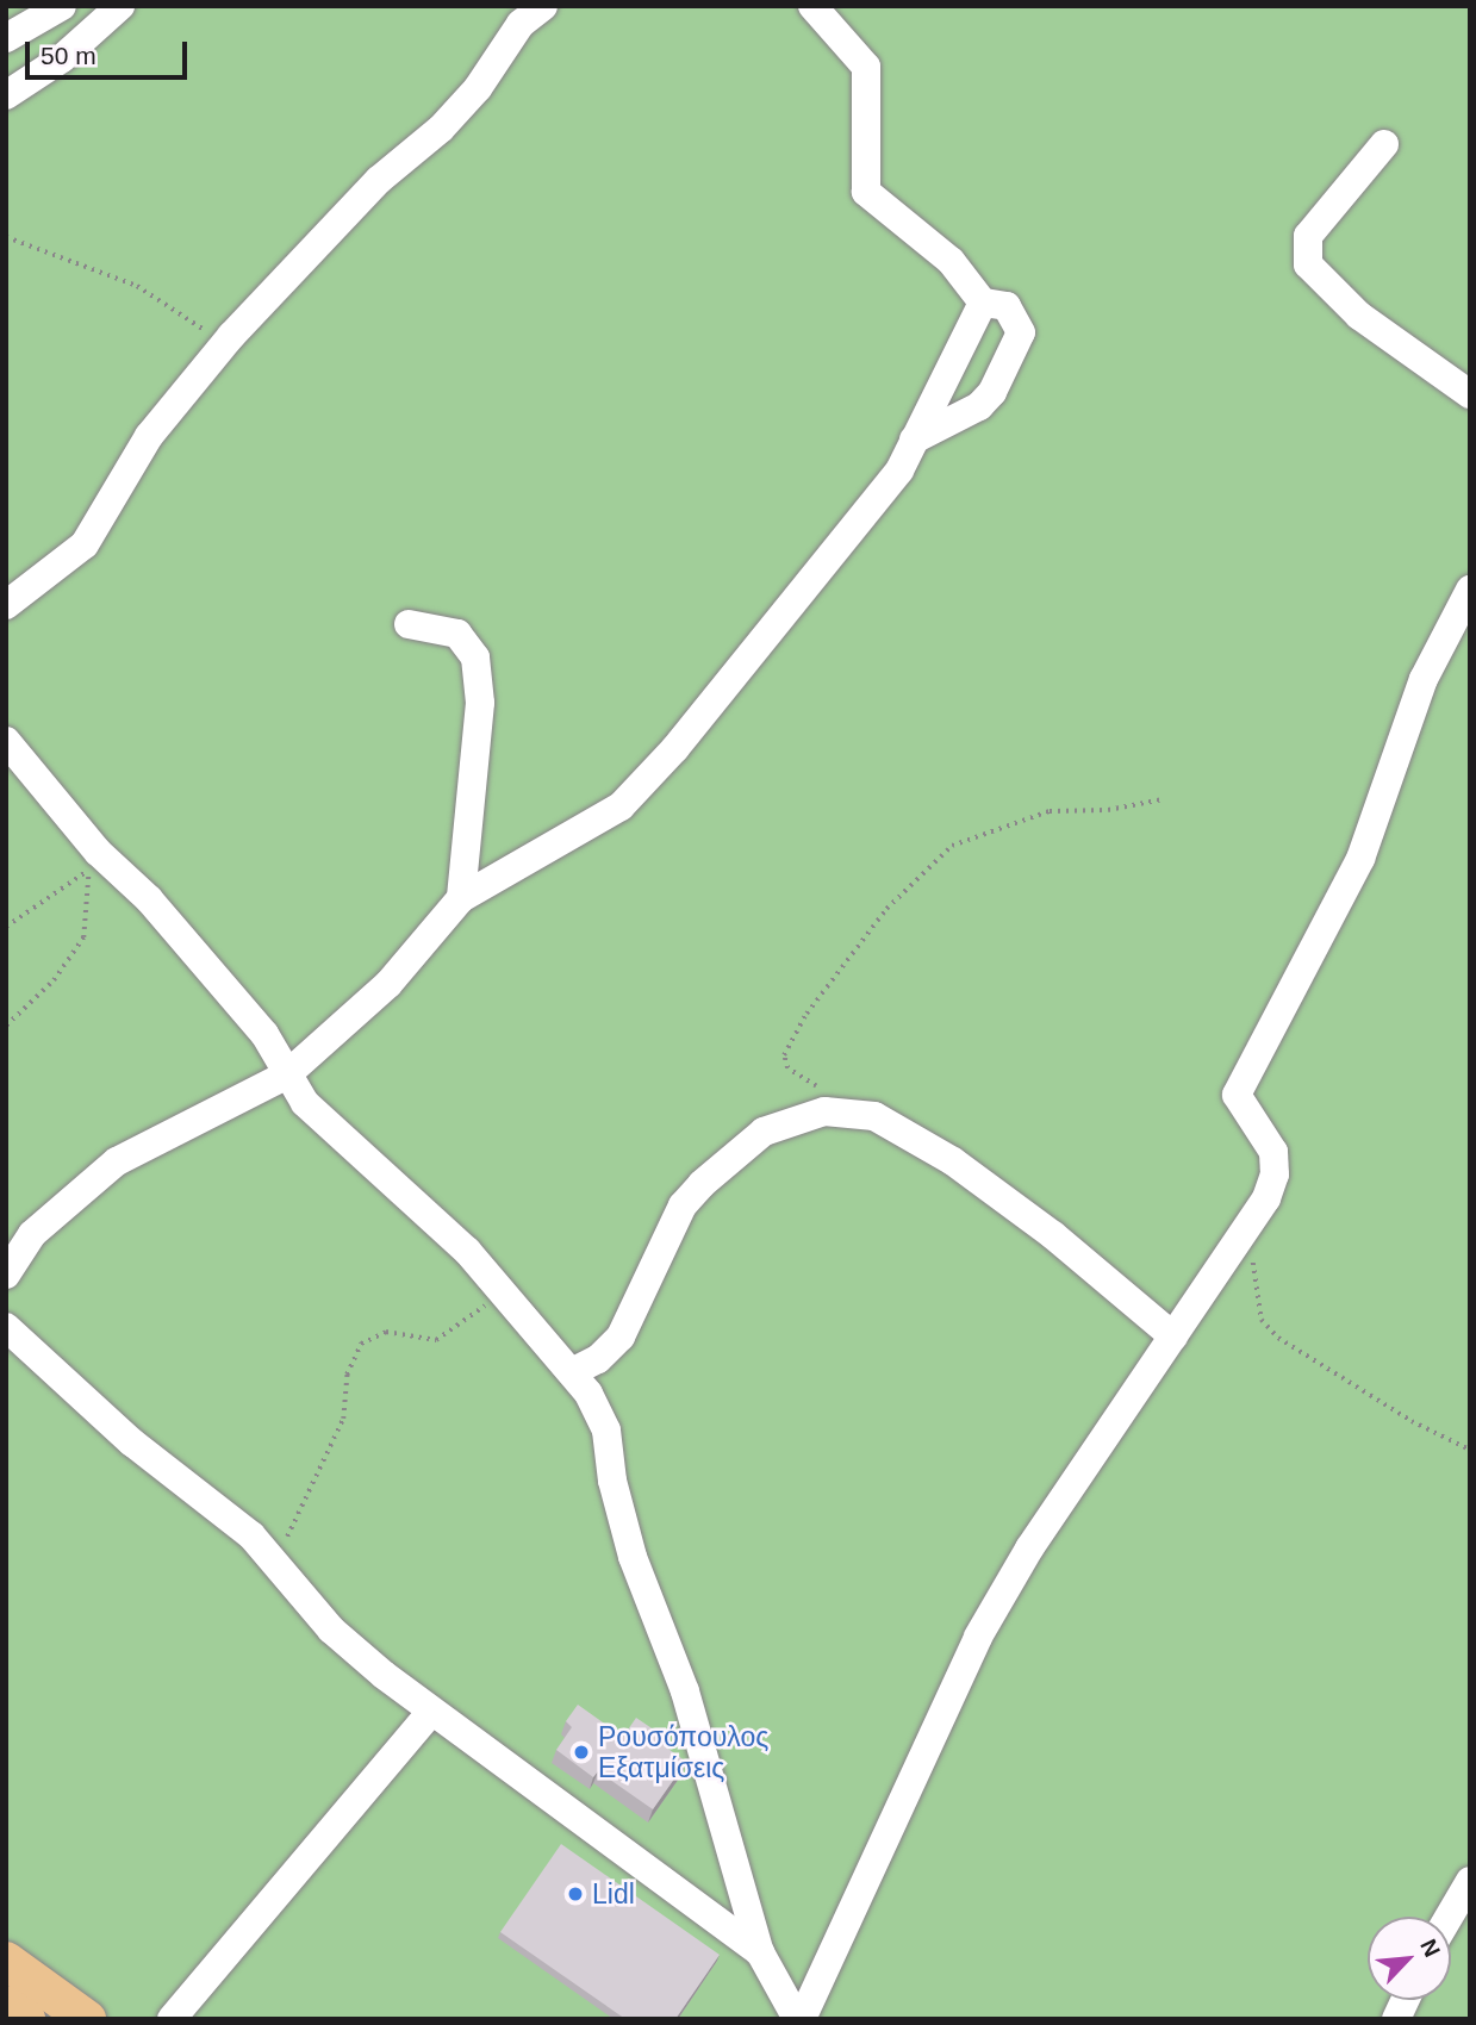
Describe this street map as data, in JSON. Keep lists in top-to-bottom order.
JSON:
{
  "places": ["Ρουσόπουλος Εξατμίσεις", "Lidl"],
  "scale_bar": "50 m",
  "north": "top right"
}
